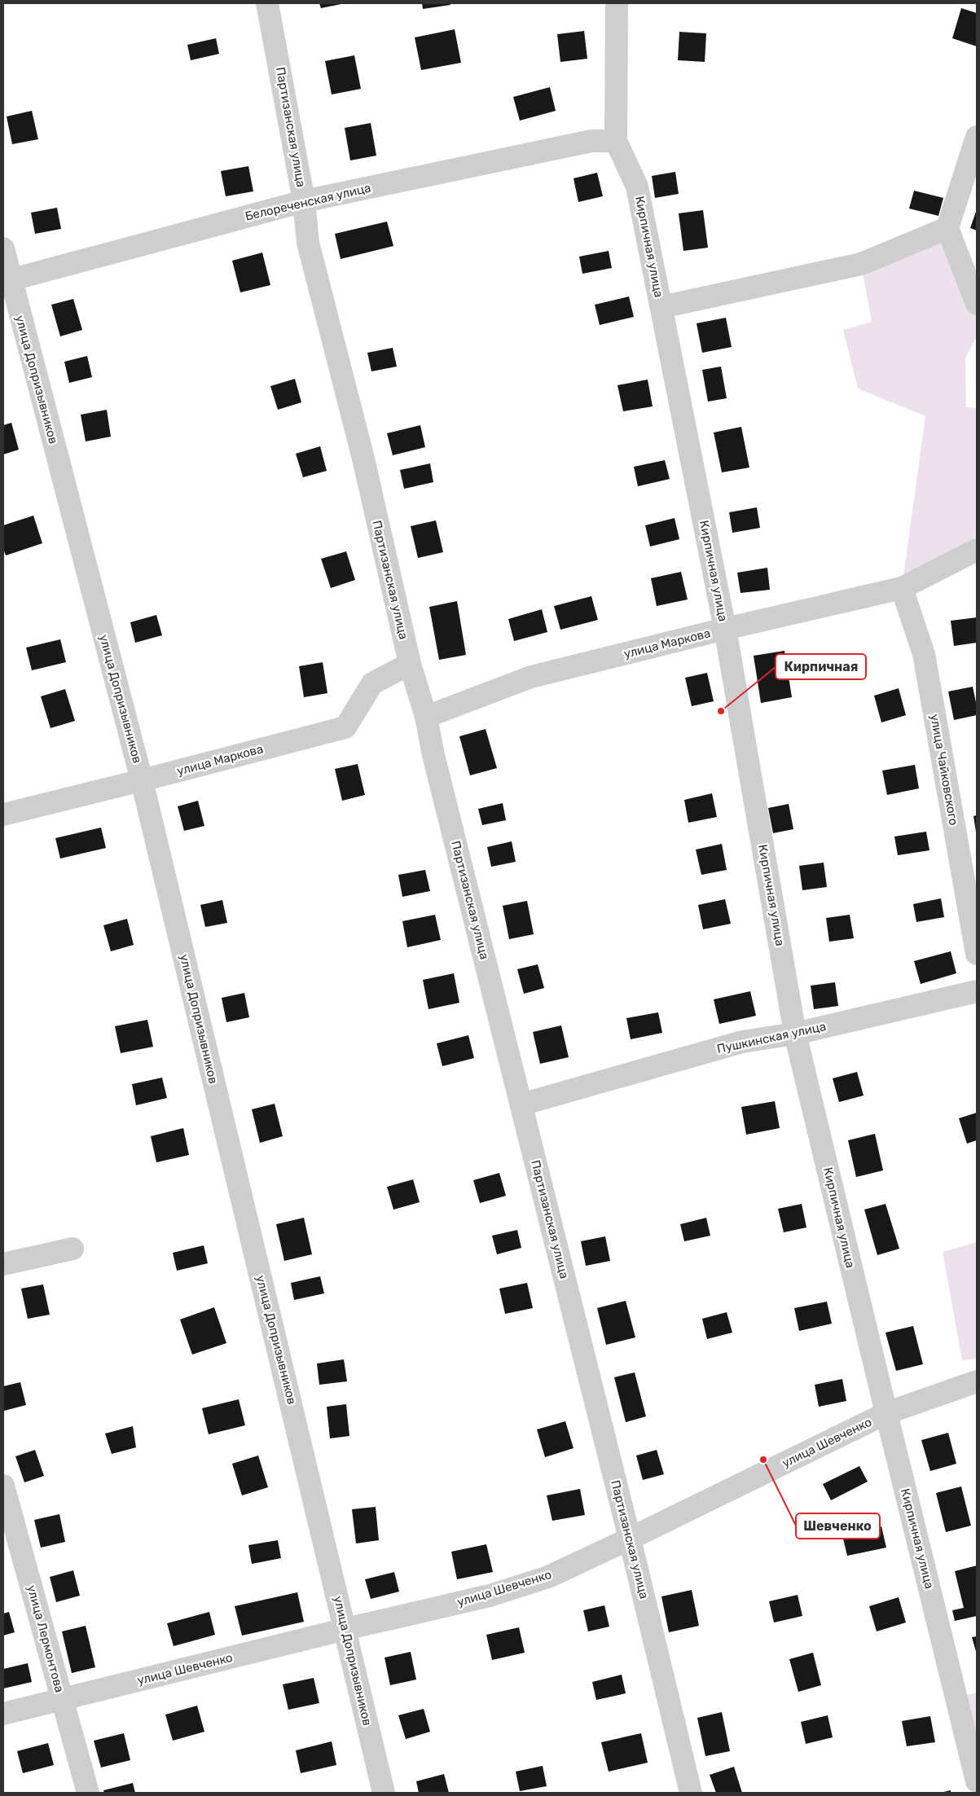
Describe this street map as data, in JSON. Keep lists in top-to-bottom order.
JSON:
{
  "streets": {
    "street": [
      "Партизанская улица",
      "Белореченская улица",
      "Кирпичная улица",
      "улица Допризывников",
      "улица Маркова",
      "улица Чайковского",
      "Пушкинская улица",
      "улица Шевченко",
      "улица Лермонтова"
    ]
  },
  "crossings": [
    ["Партизанская улица", "Белореченская улица"],
    ["Партизанская улица", "улица Маркова"],
    ["Партизанская улица", "Пушкинская улица"],
    ["Партизанская улица", "улица Шевченко"],
    ["Белореченская улица", "Кирпичная улица"],
    ["Белореченская улица", "улица Допризывников"],
    ["Кирпичная улица", "улица Маркова"],
    ["Кирпичная улица", "Пушкинская улица"],
    ["Кирпичная улица", "улица Шевченко"],
    ["улица Допризывников", "улица Маркова"],
    ["улица Допризывников", "улица Шевченко"],
    ["улица Маркова", "улица Чайковского"],
    ["улица Шевченко", "улица Лермонтова"]
  ],
  "places": ["Кирпичная", "Шевченко"]
}
